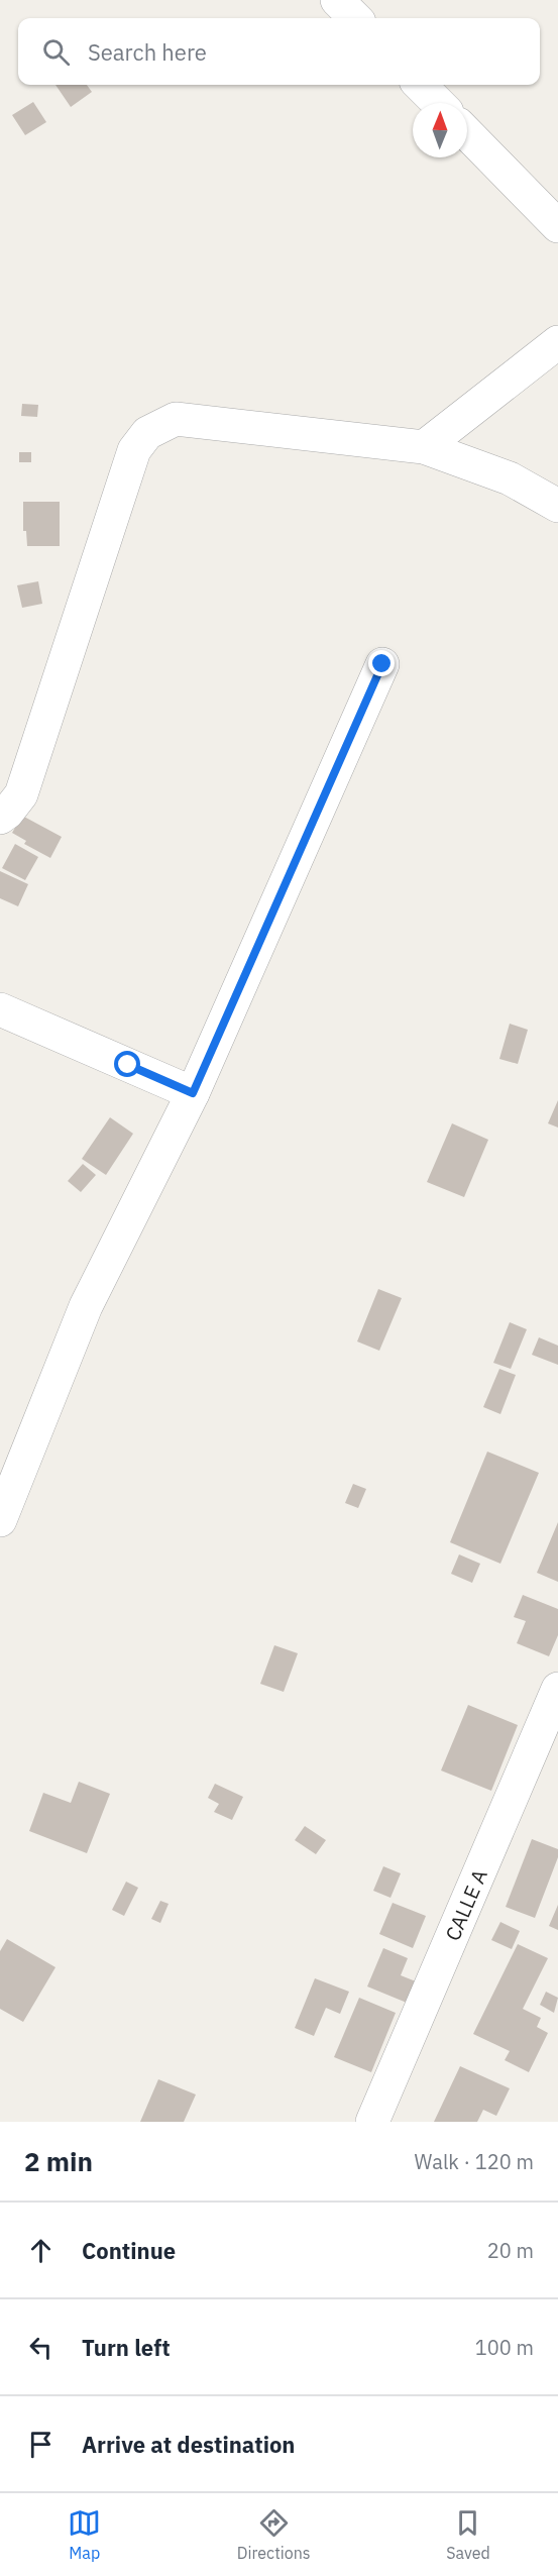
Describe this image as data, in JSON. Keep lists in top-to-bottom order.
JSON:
{
  "streets": {
    "street": ["CALLE A"]
  },
  "north": "top",
  "page": {
    "search": "Search here",
    "heading": ["2 min", "Walk · 120 m"],
    "list": [
      ["Continue", "20 m"],
      ["Turn left", "100 m"],
      "Arrive at destination"
    ],
    "nav": ["Map", "Directions", "Saved"]
  }
}
